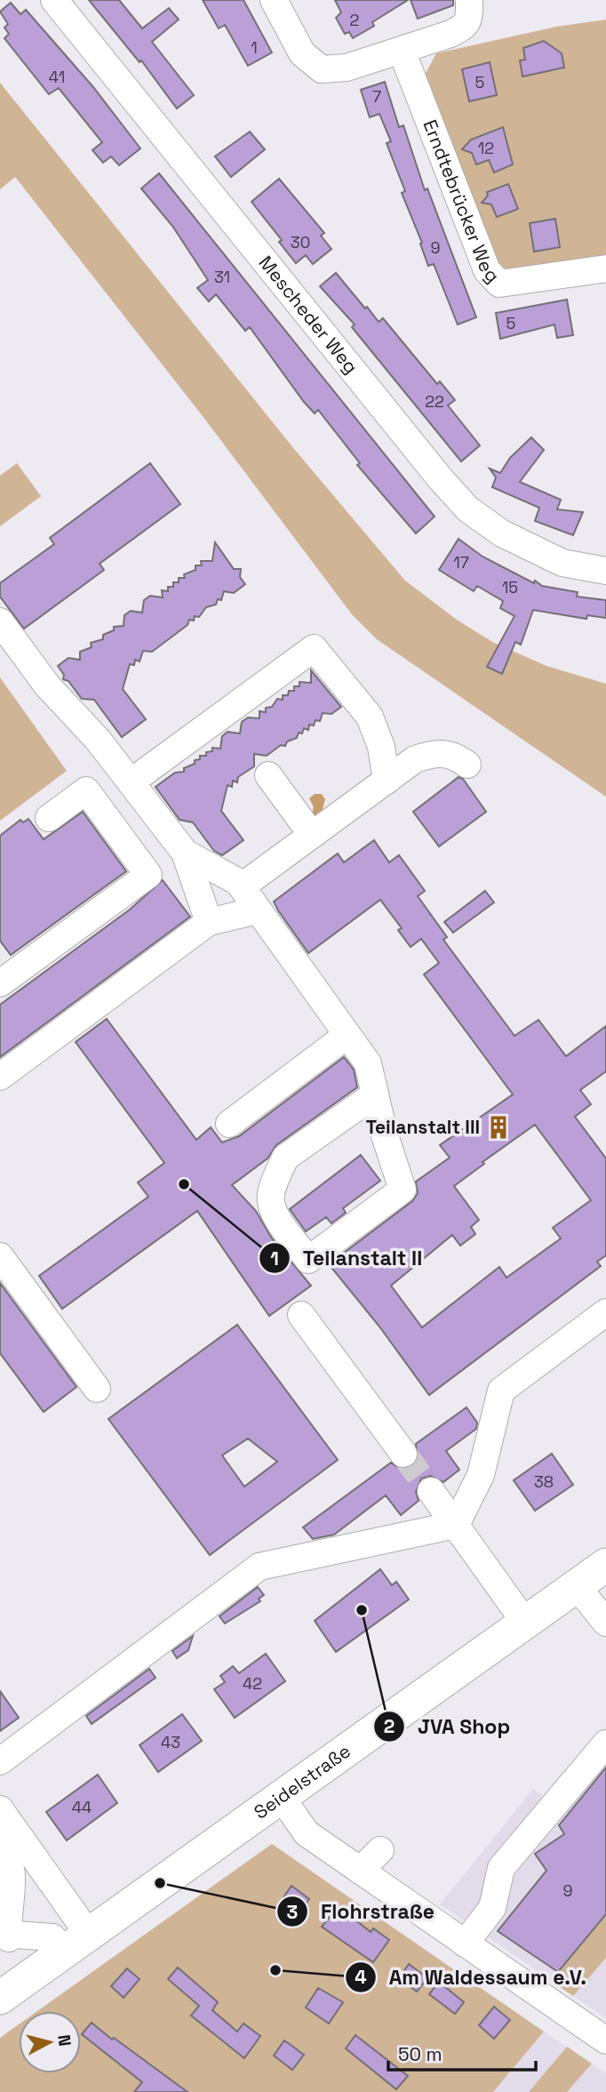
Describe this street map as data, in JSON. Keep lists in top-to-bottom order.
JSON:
{
  "streets": {
    "main road": ["Seidelstraße"],
    "street": ["Erndtebrücker Weg", "Mescheder Weg"]
  },
  "places": {
    "building": ["Teilanstalt III"],
    "other": [
      "Teilanstalt II",
      "JVA Shop",
      "Flohrstraße",
      "Am Waldessaum e.V."
    ]
  },
  "house_numbers": [
    "2",
    "1",
    "41",
    "5",
    "7",
    "12",
    "30",
    "9",
    "31",
    "5",
    "22",
    "17",
    "15",
    "38",
    "42",
    "43",
    "44",
    "9"
  ],
  "scale_bar": "50 m",
  "north": "right"
}
